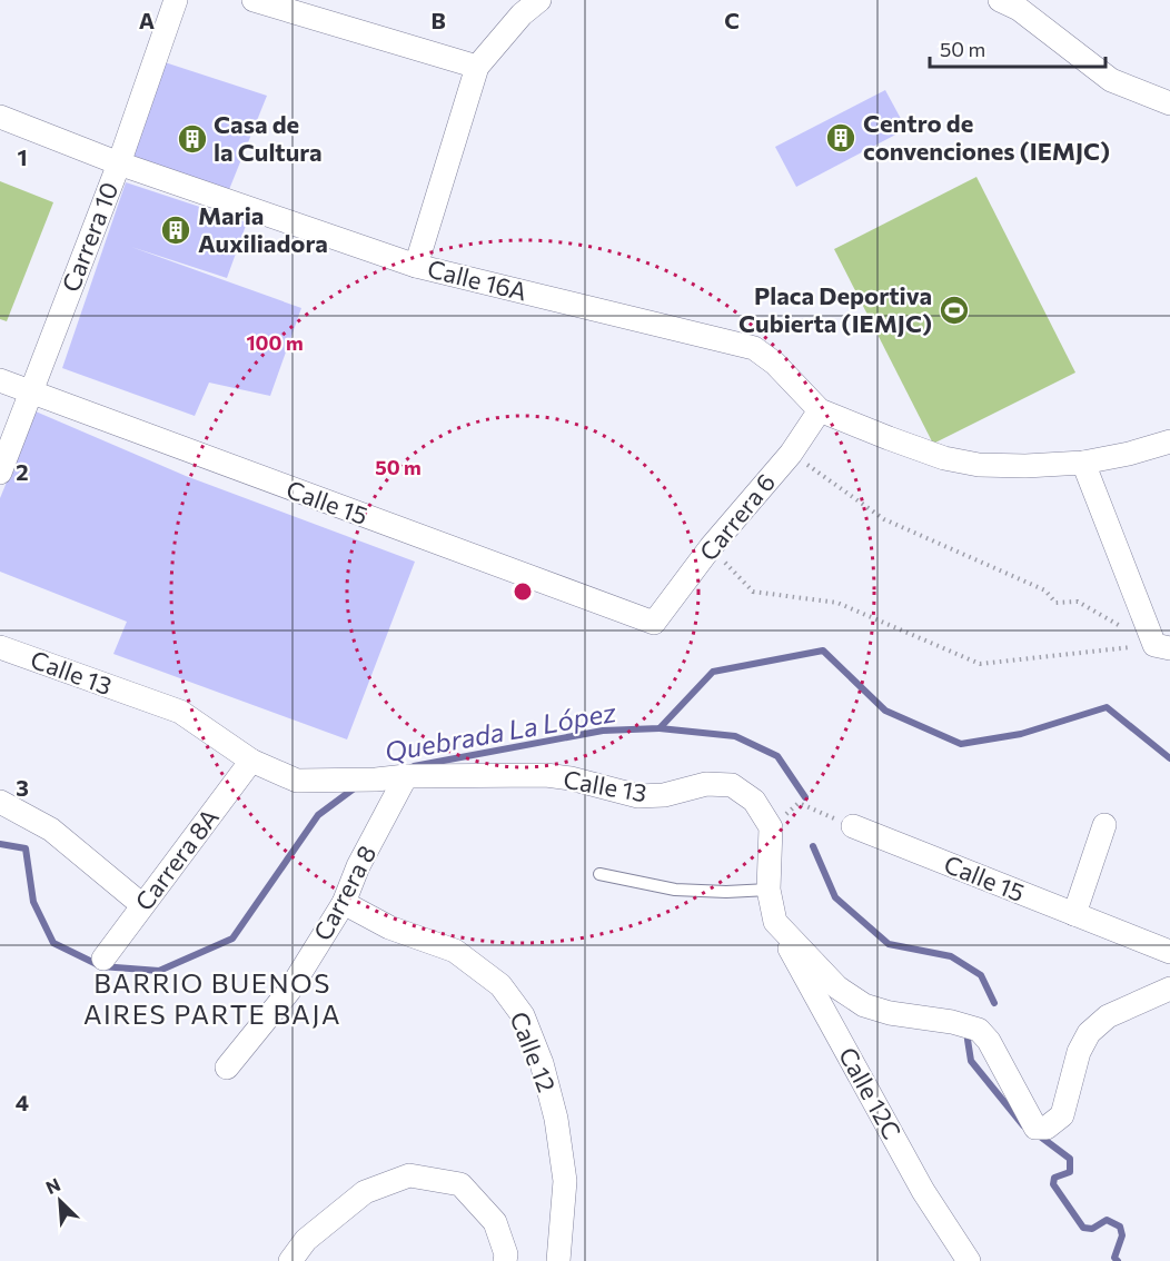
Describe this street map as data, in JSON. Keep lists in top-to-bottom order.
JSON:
{
  "streets": {
    "street": [
      "Carrera 10",
      "Calle 16A",
      "Calle 15",
      "Carrera 6",
      "Calle 13",
      "Carrera 8A",
      "Carrera 8",
      "Calle 12",
      "Calle 12C"
    ]
  },
  "crossings": [
    ["Carrera 10", "Calle 16A"],
    ["Carrera 10", "Calle 15"],
    ["Calle 16A", "Carrera 6"],
    ["Calle 15", "Carrera 6"],
    ["Calle 13", "Carrera 8A"],
    ["Calle 13", "Carrera 8"],
    ["Calle 13", "Calle 12C"],
    ["Carrera 8", "Calle 12"]
  ],
  "districts": ["BARRIO BUENOS AIRES PARTE BAJA"],
  "water": ["Quebrada La López"],
  "places": {
    "building": ["Centro de convenciones (IEMJC)", "Casa de la Cultura", "Maria Auxiliadora"],
    "sports": ["Placa Deportiva Cubierta (IEMJC)"]
  },
  "scale_bar": "50 m",
  "north": "top left",
  "grid": {
    "columns": ["A", "B", "C"],
    "rows": [
      "1",
      "2",
      "3",
      "4"
    ]
  },
  "rings": ["100 m", "50 m"]
}
